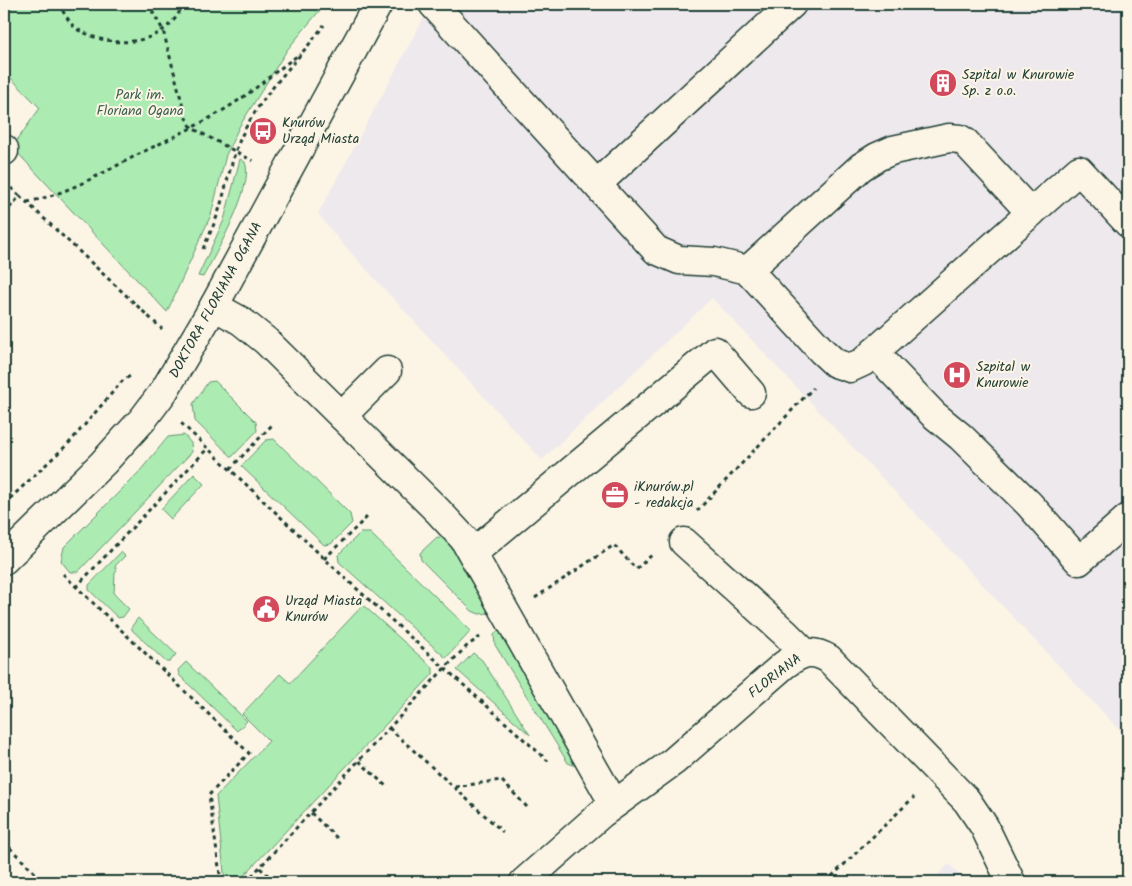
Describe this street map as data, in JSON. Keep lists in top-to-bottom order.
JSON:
{
  "streets": {
    "street": ["DOKTORA FLORIANA OGANA", "FLORIANA"]
  },
  "parks": ["Park im. Floriana Ogana"],
  "places": {
    "building": ["Szpital w Knurowie Sp. z o.o."],
    "bus stop": ["Knurów Urząd Miasta"],
    "hospital": ["Szpital w Knurowie"],
    "office": ["iKnurów.pl - redakcja"],
    "public building": ["Urząd Miasta Knurów"]
  }
}
